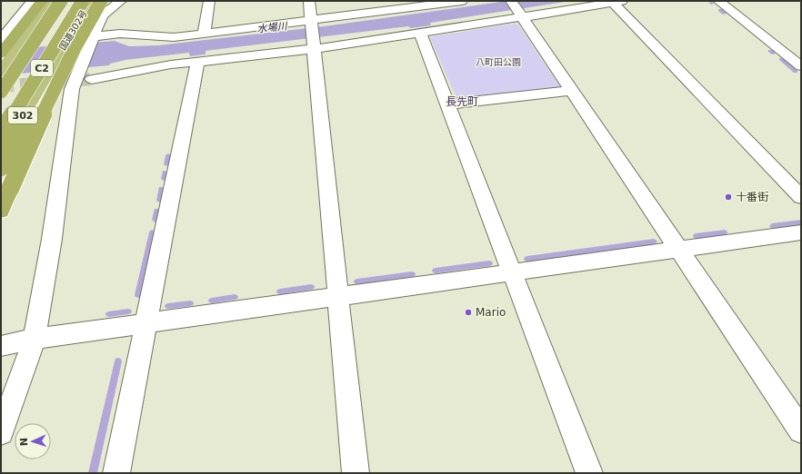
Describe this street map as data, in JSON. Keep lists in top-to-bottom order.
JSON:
{
  "streets": {
    "highway": ["国道302号", "C2", "302"]
  },
  "crossings": [
    ["国道302号", "C2"]
  ],
  "districts": ["長先町"],
  "water": ["水場川"],
  "parks": ["八町田公園"],
  "places": ["十番街", "Mario"],
  "north": "left"
}
